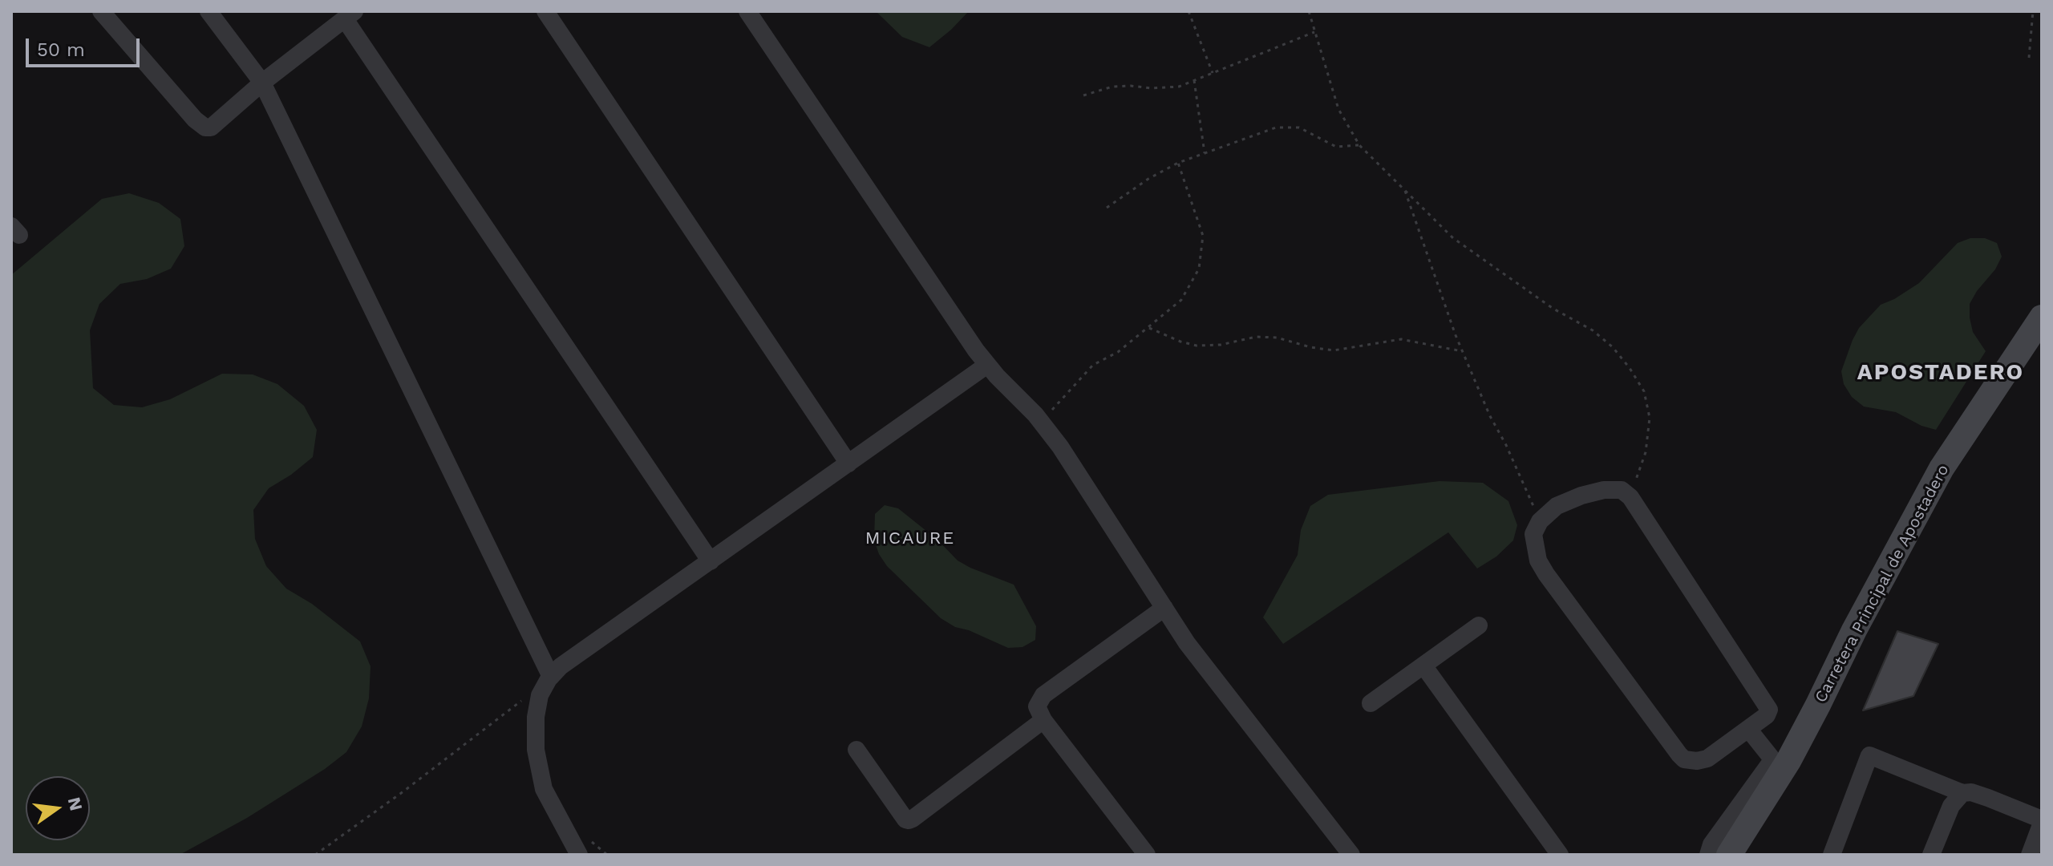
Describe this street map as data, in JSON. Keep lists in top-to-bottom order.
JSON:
{
  "streets": {
    "street": ["Carretera Principal de Apostadero"]
  },
  "districts": ["APOSTADERO", "MICAURE"],
  "scale_bar": "50 m",
  "north": "right"
}
